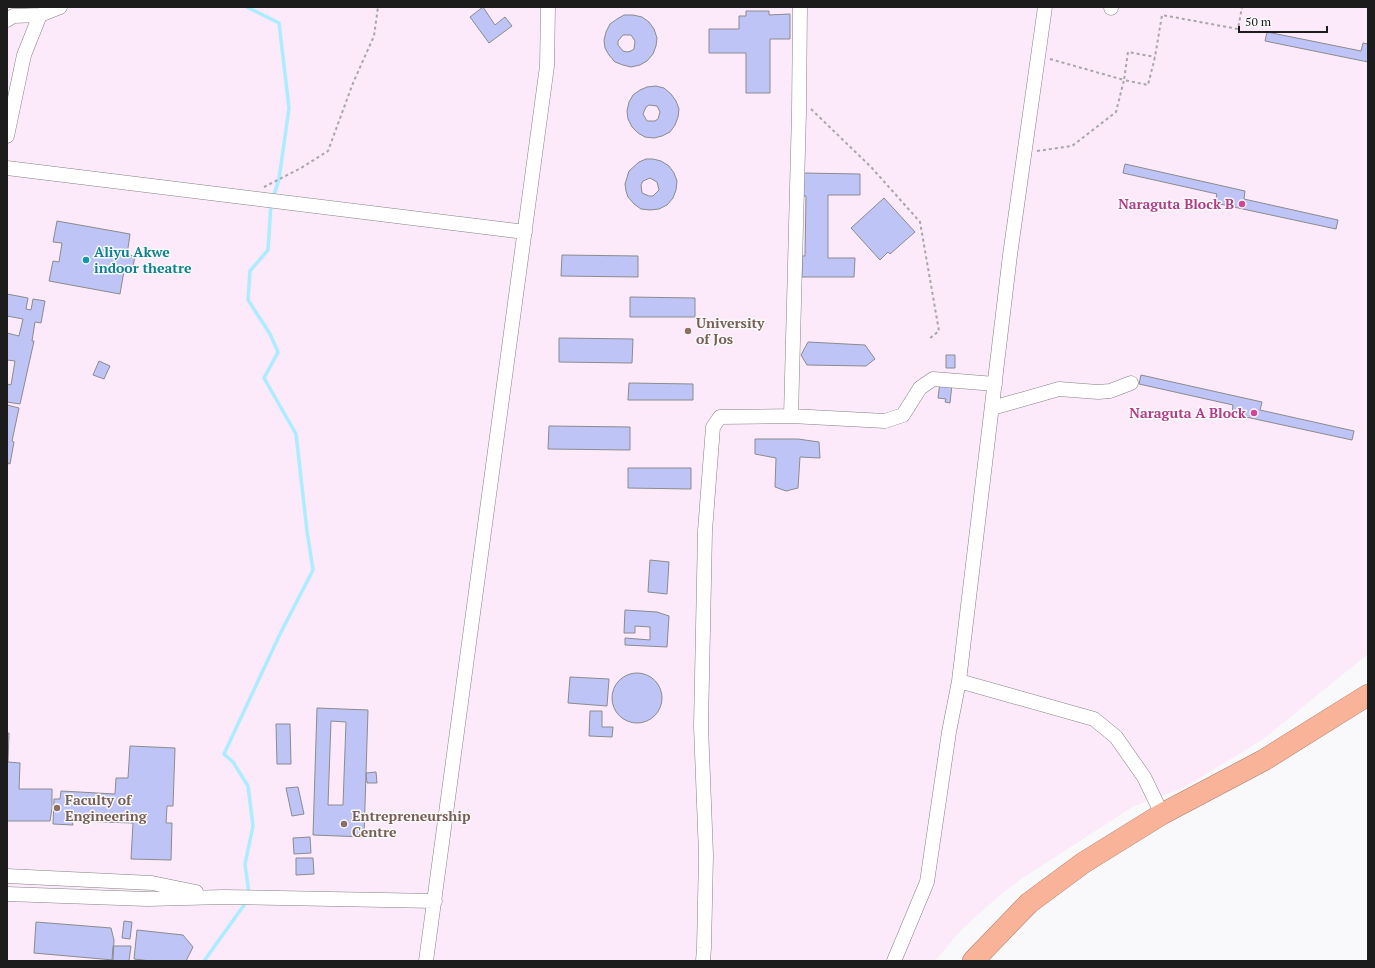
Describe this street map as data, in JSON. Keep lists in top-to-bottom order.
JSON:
{
  "places": [
    "Naraguta Block B",
    "Aliyu Akwe indoor theatre",
    "University of Jos",
    "Naraguta A Block",
    "Faculty of Engineering",
    "Entrepreneurship Centre"
  ],
  "scale_bar": "50 m"
}
